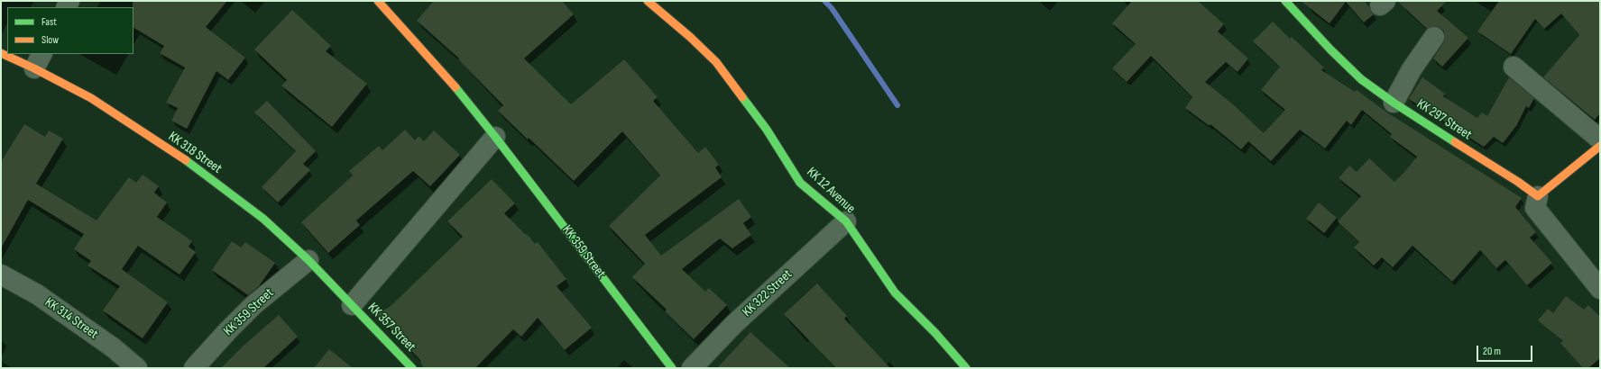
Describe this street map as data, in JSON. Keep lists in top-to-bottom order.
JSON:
{
  "streets": {
    "street": [
      "KK 297 Street",
      "KK 318 Street",
      "KK 12 Avenue",
      "KK 359 Street",
      "KK 322 Street",
      "KK 314 Street",
      "KK 357 Street"
    ]
  },
  "crossings": [
    ["KK 318 Street", "KK 359 Street"],
    ["KK 318 Street", "KK 357 Street"],
    ["KK 12 Avenue", "KK 322 Street"]
  ],
  "legend": ["Fast", "Slow"],
  "scale_bar": "20 m"
}
